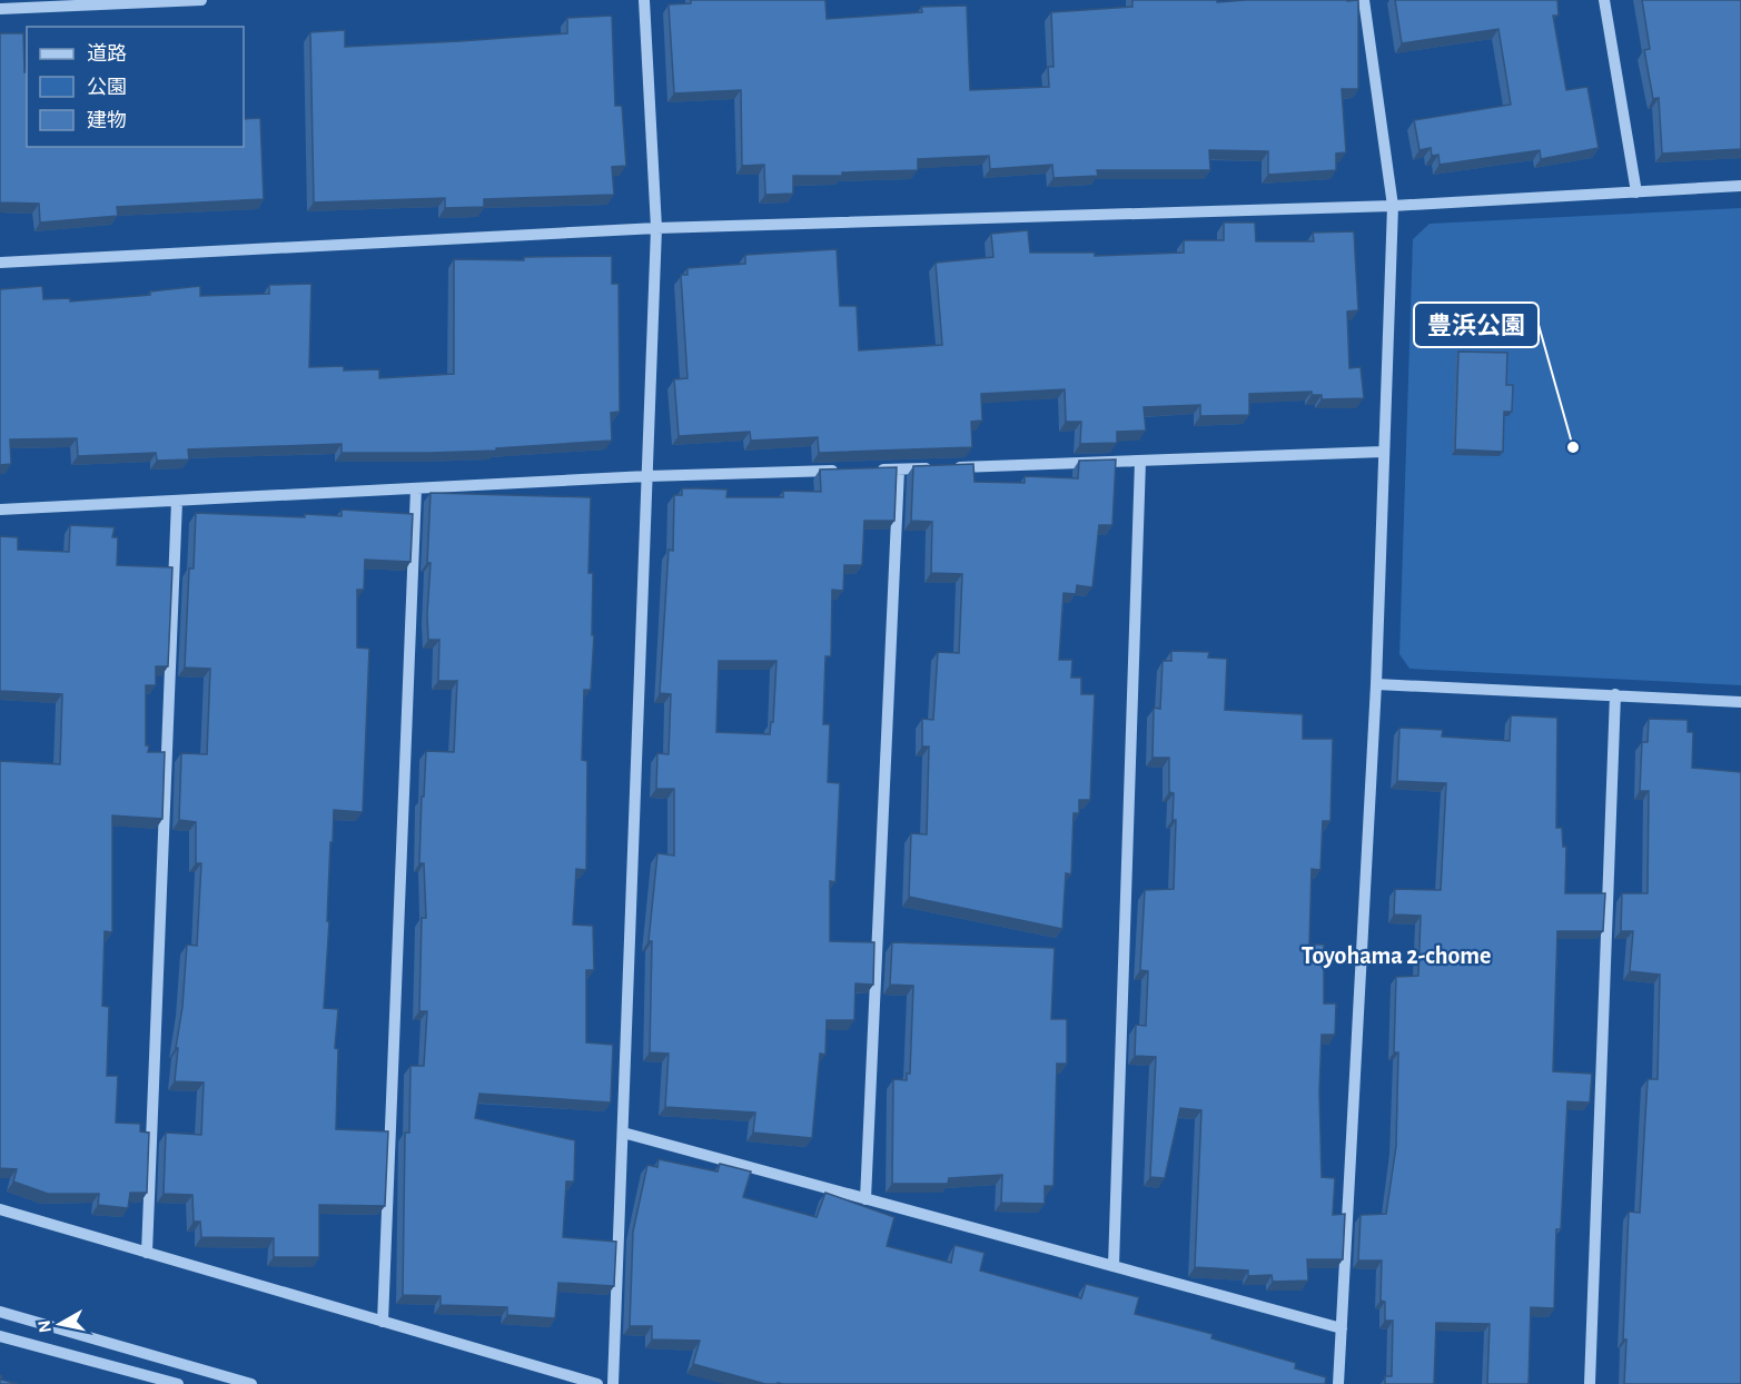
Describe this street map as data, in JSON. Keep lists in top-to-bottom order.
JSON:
{
  "districts": ["Toyohama 2-chome"],
  "places": ["豊浜公園"],
  "legend": ["道路", "公園", "建物"],
  "north": "left"
}
